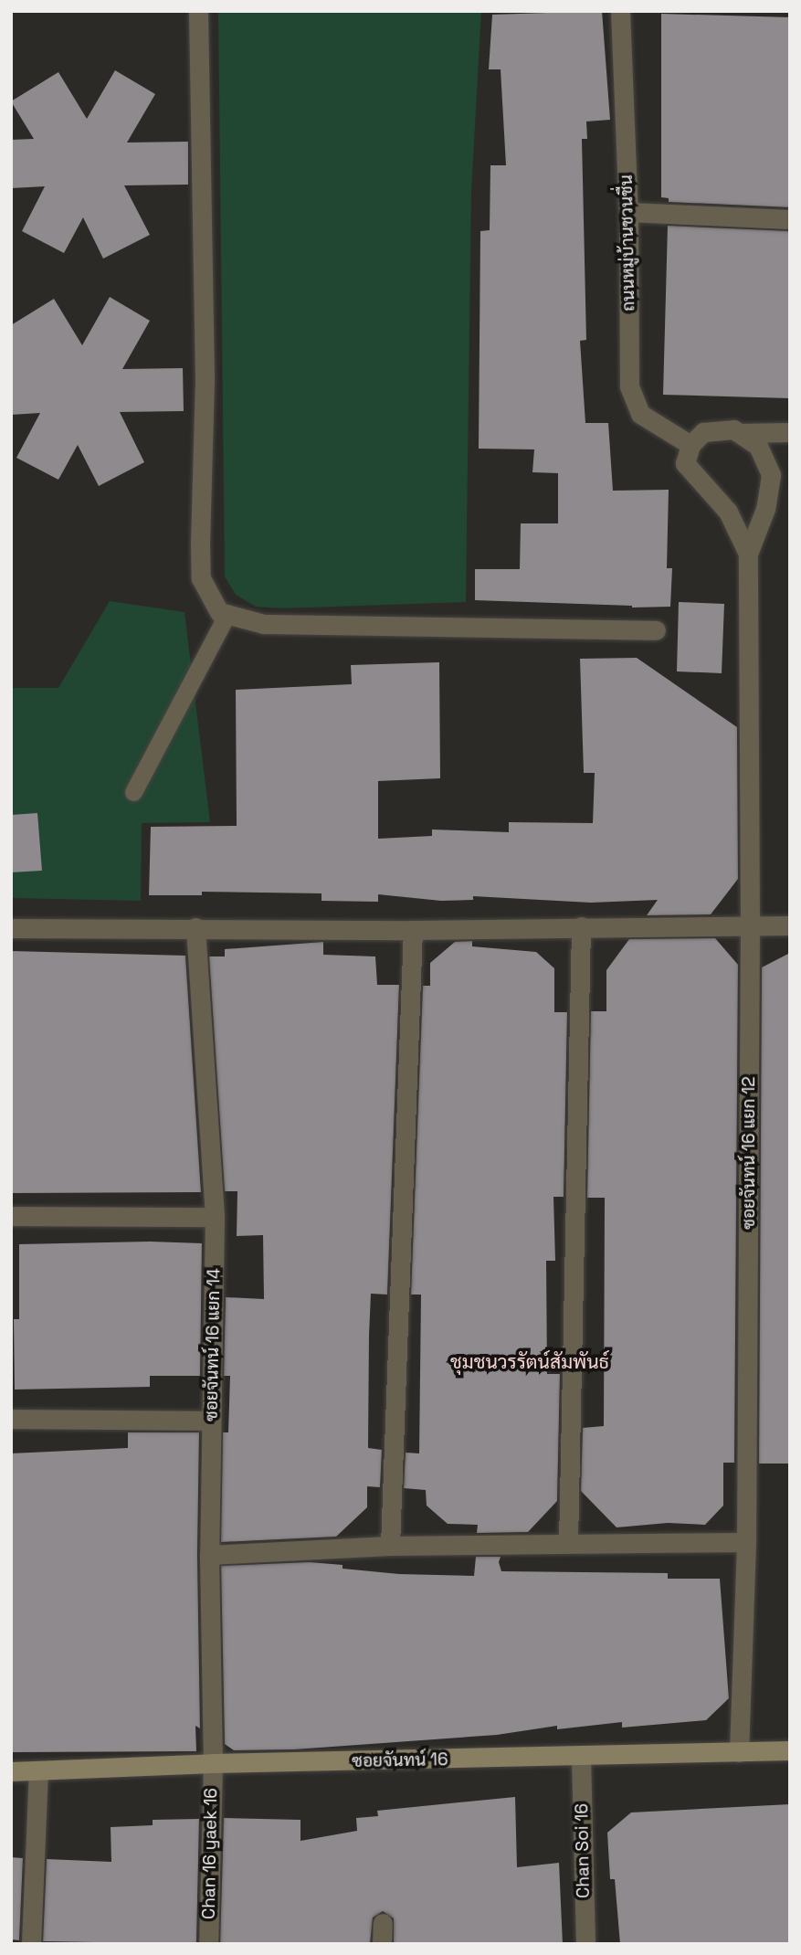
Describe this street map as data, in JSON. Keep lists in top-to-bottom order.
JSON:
{
  "streets": {
    "street": [
      "ถนนหมู่บ้านชวนชื่น",
      "ซอยจันทน์ 16 แยก 12",
      "ซอยจันทน์ 16 แยก 14",
      "ซอยจันทน์ 16",
      "Chan Soi 16",
      "Chan 16 yaek 16"
    ]
  },
  "crossings": [
    ["ซอยจันทน์ 16 แยก 12", "ซอยจันทน์ 16"],
    ["ซอยจันทน์ 16 แยก 14", "ซอยจันทน์ 16"],
    ["ซอยจันทน์ 16 แยก 14", "Chan 16 yaek 16"],
    ["ซอยจันทน์ 16", "Chan Soi 16"],
    ["ซอยจันทน์ 16", "Chan 16 yaek 16"]
  ],
  "districts": ["ชุมชนวรรัตน์สัมพันธ์"]
}
